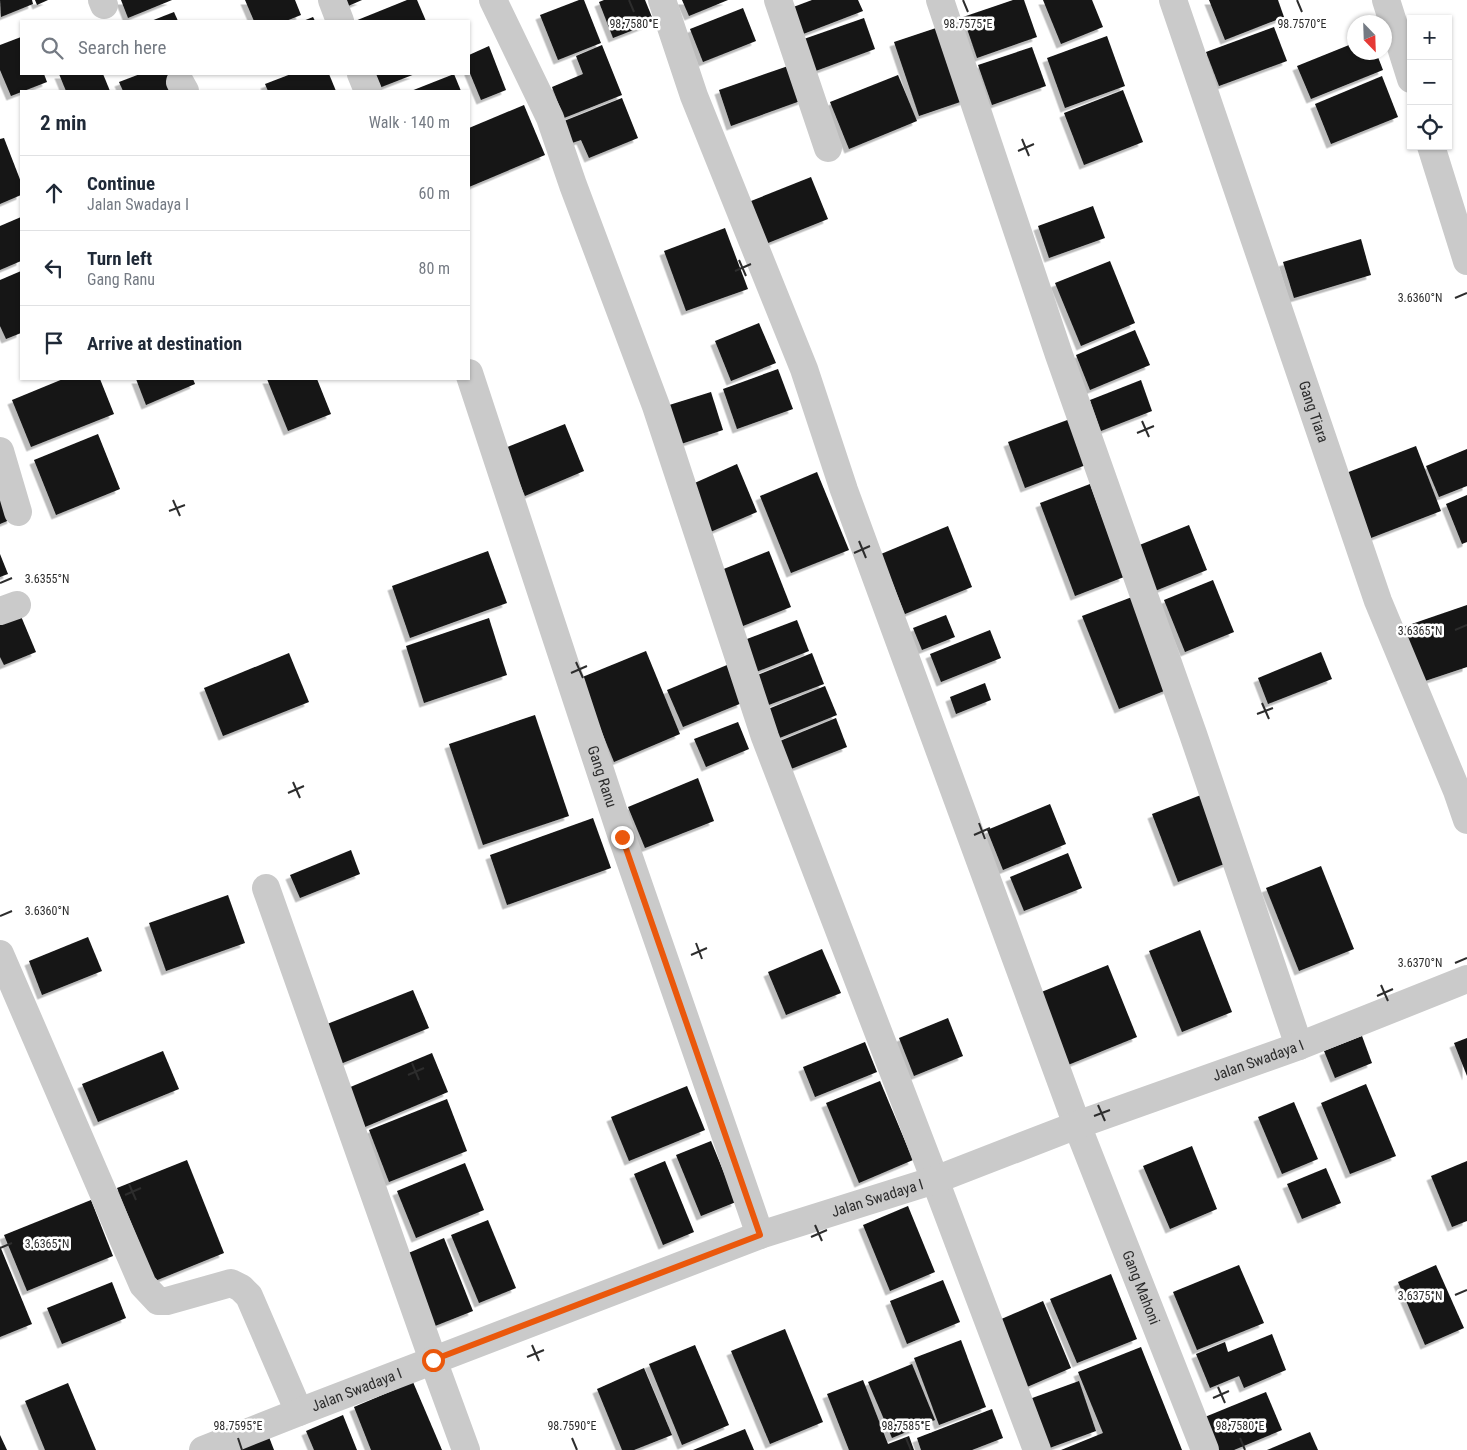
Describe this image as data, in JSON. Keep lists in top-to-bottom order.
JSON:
{
  "streets": {
    "street": [
      "Gang Tiara",
      "Gang Ranu",
      "Jalan Swadaya I",
      "Gang Mahoni"
    ]
  },
  "crossings": [
    ["Gang Ranu", "Jalan Swadaya I"],
    ["Jalan Swadaya I", "Gang Mahoni"]
  ],
  "north": "bottom right",
  "page": {
    "map_buttons": ["+", "−"],
    "search": "Search here",
    "heading": ["2 min", "Walk · 140 m"],
    "list": [
      ["Continue", "Jalan Swadaya I", "60 m"],
      ["Turn left", "Gang Ranu", "80 m"],
      "Arrive at destination"
    ]
  },
  "coordinates": [
    "98.7580°E",
    "98.7570°E",
    "98.7575°E",
    "3.6360°N",
    "3.6355°N",
    "3.6365°N",
    "3.6370°N",
    "3.6375°N",
    "98.7595°E",
    "98.7590°E",
    "98.7585°E"
  ]
}
